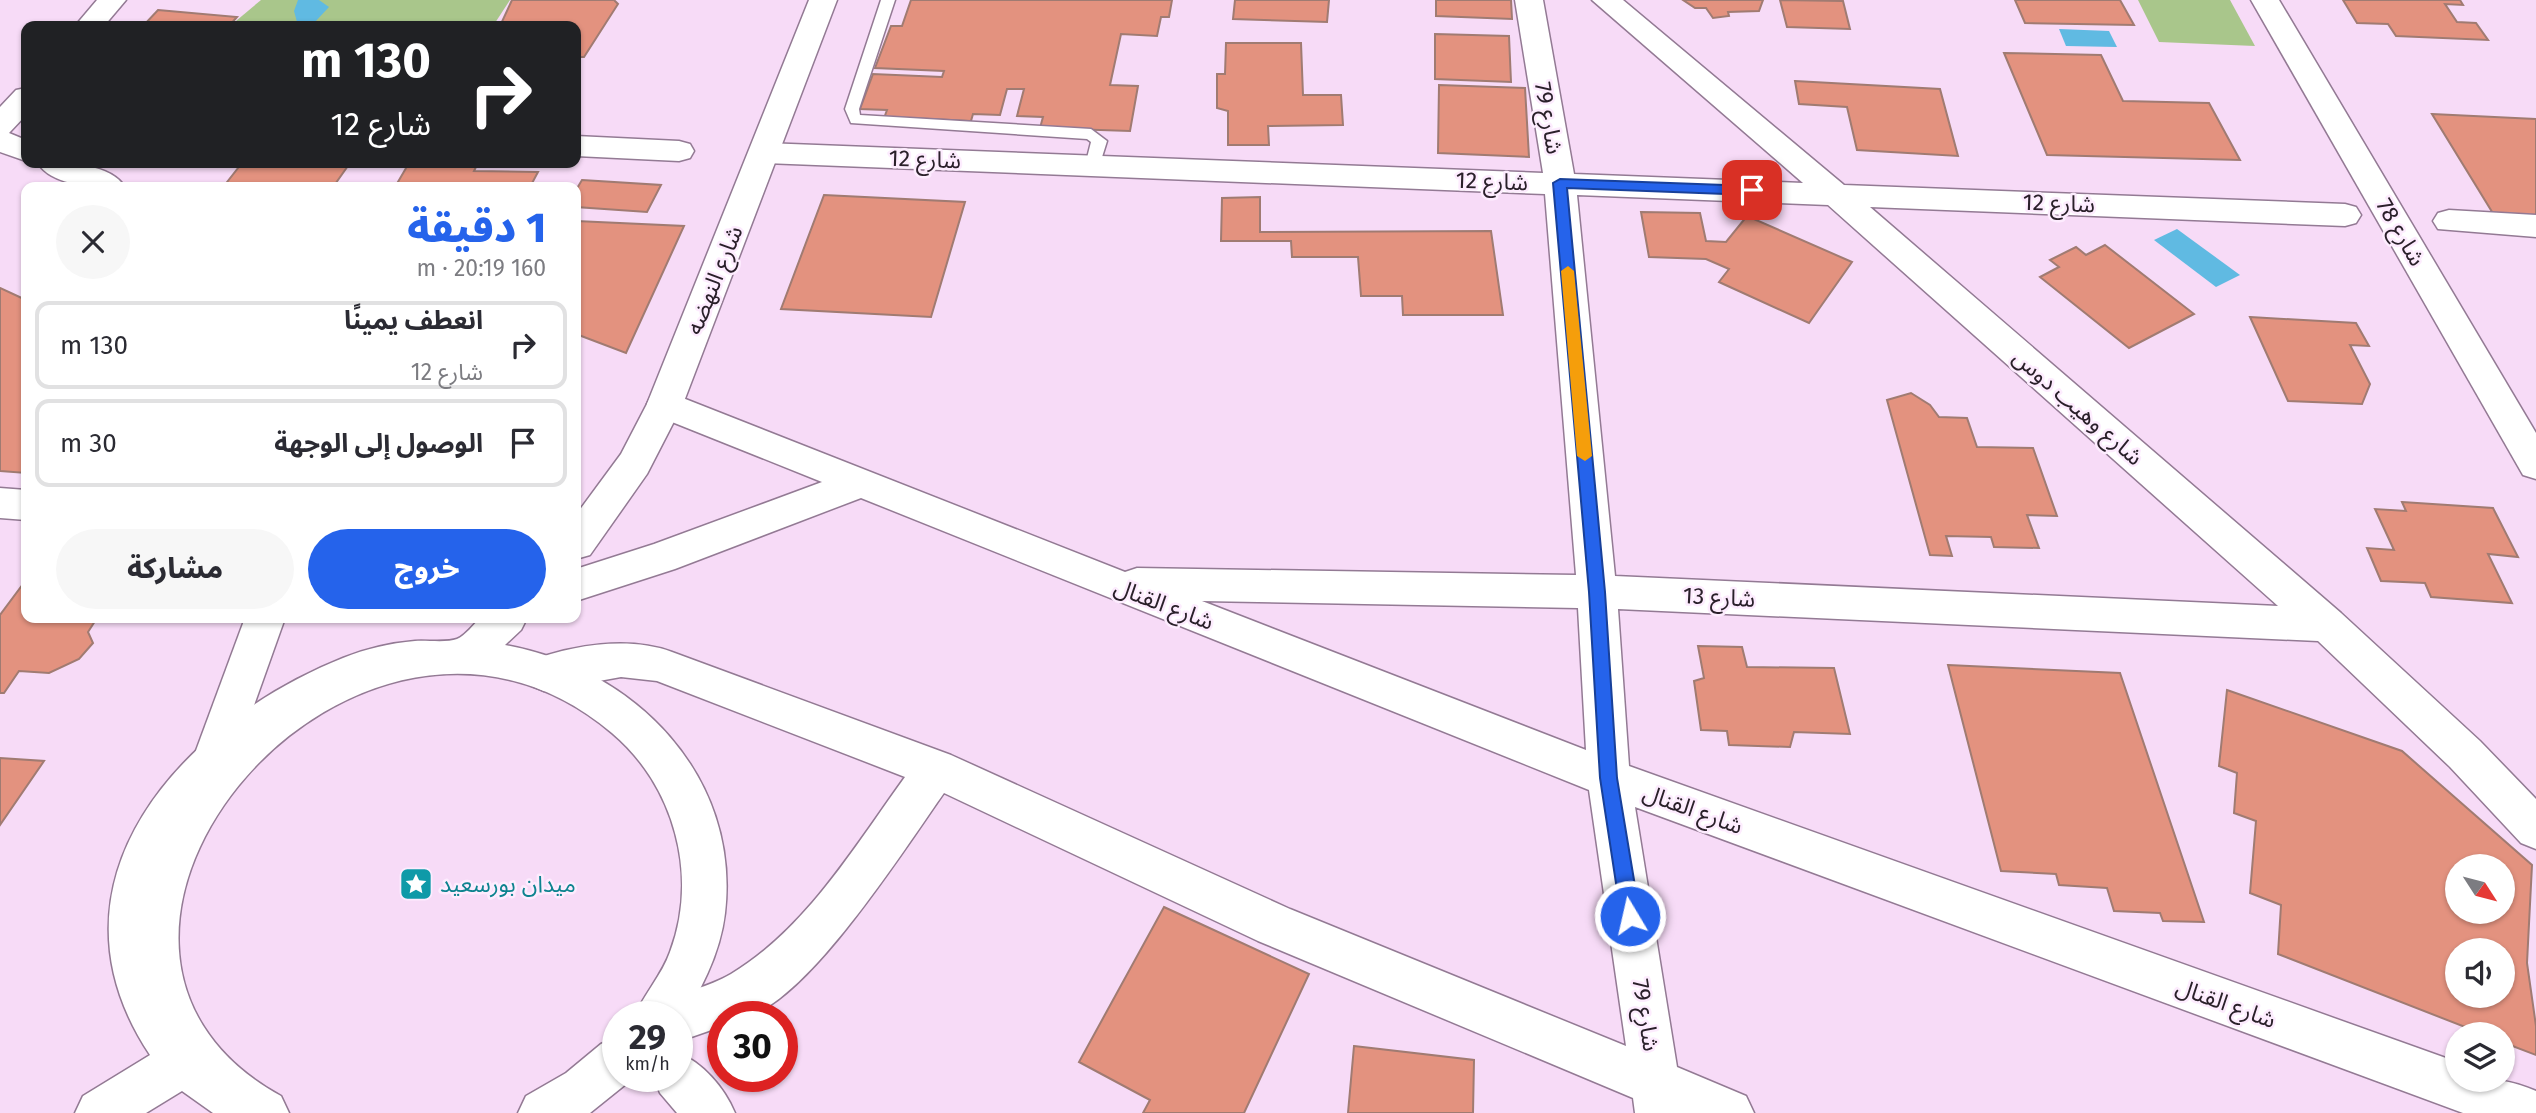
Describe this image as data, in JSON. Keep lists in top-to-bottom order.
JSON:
{
  "streets": {
    "street": [
      "شارع 79",
      "شارع 12",
      "شارع 78",
      "شارع النهضه",
      "شارع وهيب دوس",
      "شارع 13",
      "شارع القنال"
    ]
  },
  "crossings": [
    ["شارع 79", "شارع 12"],
    ["شارع 79", "شارع 13"],
    ["شارع 79", "شارع القنال"],
    ["شارع 12", "شارع النهضه"],
    ["شارع 12", "شارع وهيب دوس"],
    ["شارع النهضه", "شارع القنال"],
    ["شارع وهيب دوس", "شارع 13"],
    ["شارع 13", "شارع القنال"]
  ],
  "places": {
    "place": ["ميدان بورسعيد"]
  },
  "north": "bottom right",
  "page": {
    "turn": ["130 m", "شارع 12"],
    "heading": ["1 دقيقة", "160 m · 20:19"],
    "list": [
      {
        "name": "انعطف يمينًا",
        "note": "شارع 12",
        "value": "130 m"
      },
      {
        "name": "الوصول إلى الوجهة",
        "value": "30 m"
      }
    ],
    "buttons": ["خروج", "مشاركة"],
    "speed": "29 km/h",
    "limit": "30"
  }
}
